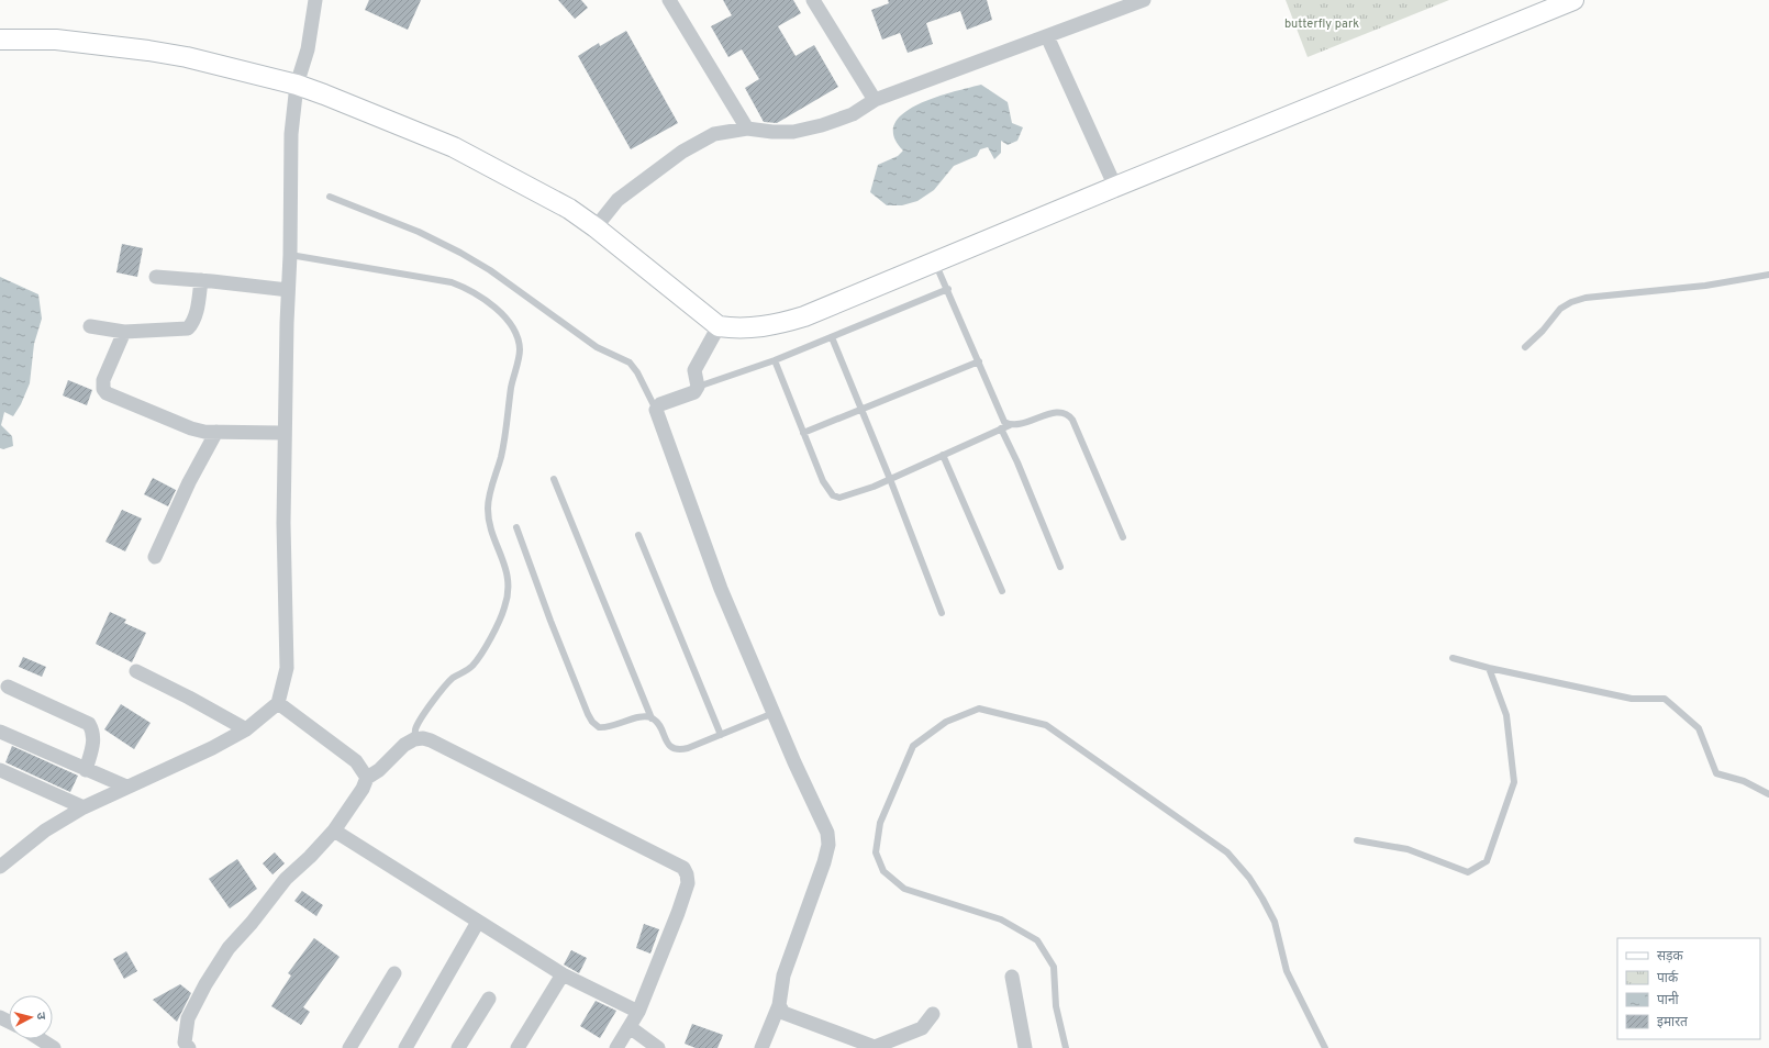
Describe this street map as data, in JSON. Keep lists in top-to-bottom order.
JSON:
{
  "parks": ["butterfly park"],
  "legend": [
    "सड़क",
    "पार्क",
    "पानी",
    "इमारत"
  ],
  "north": "right"
}
